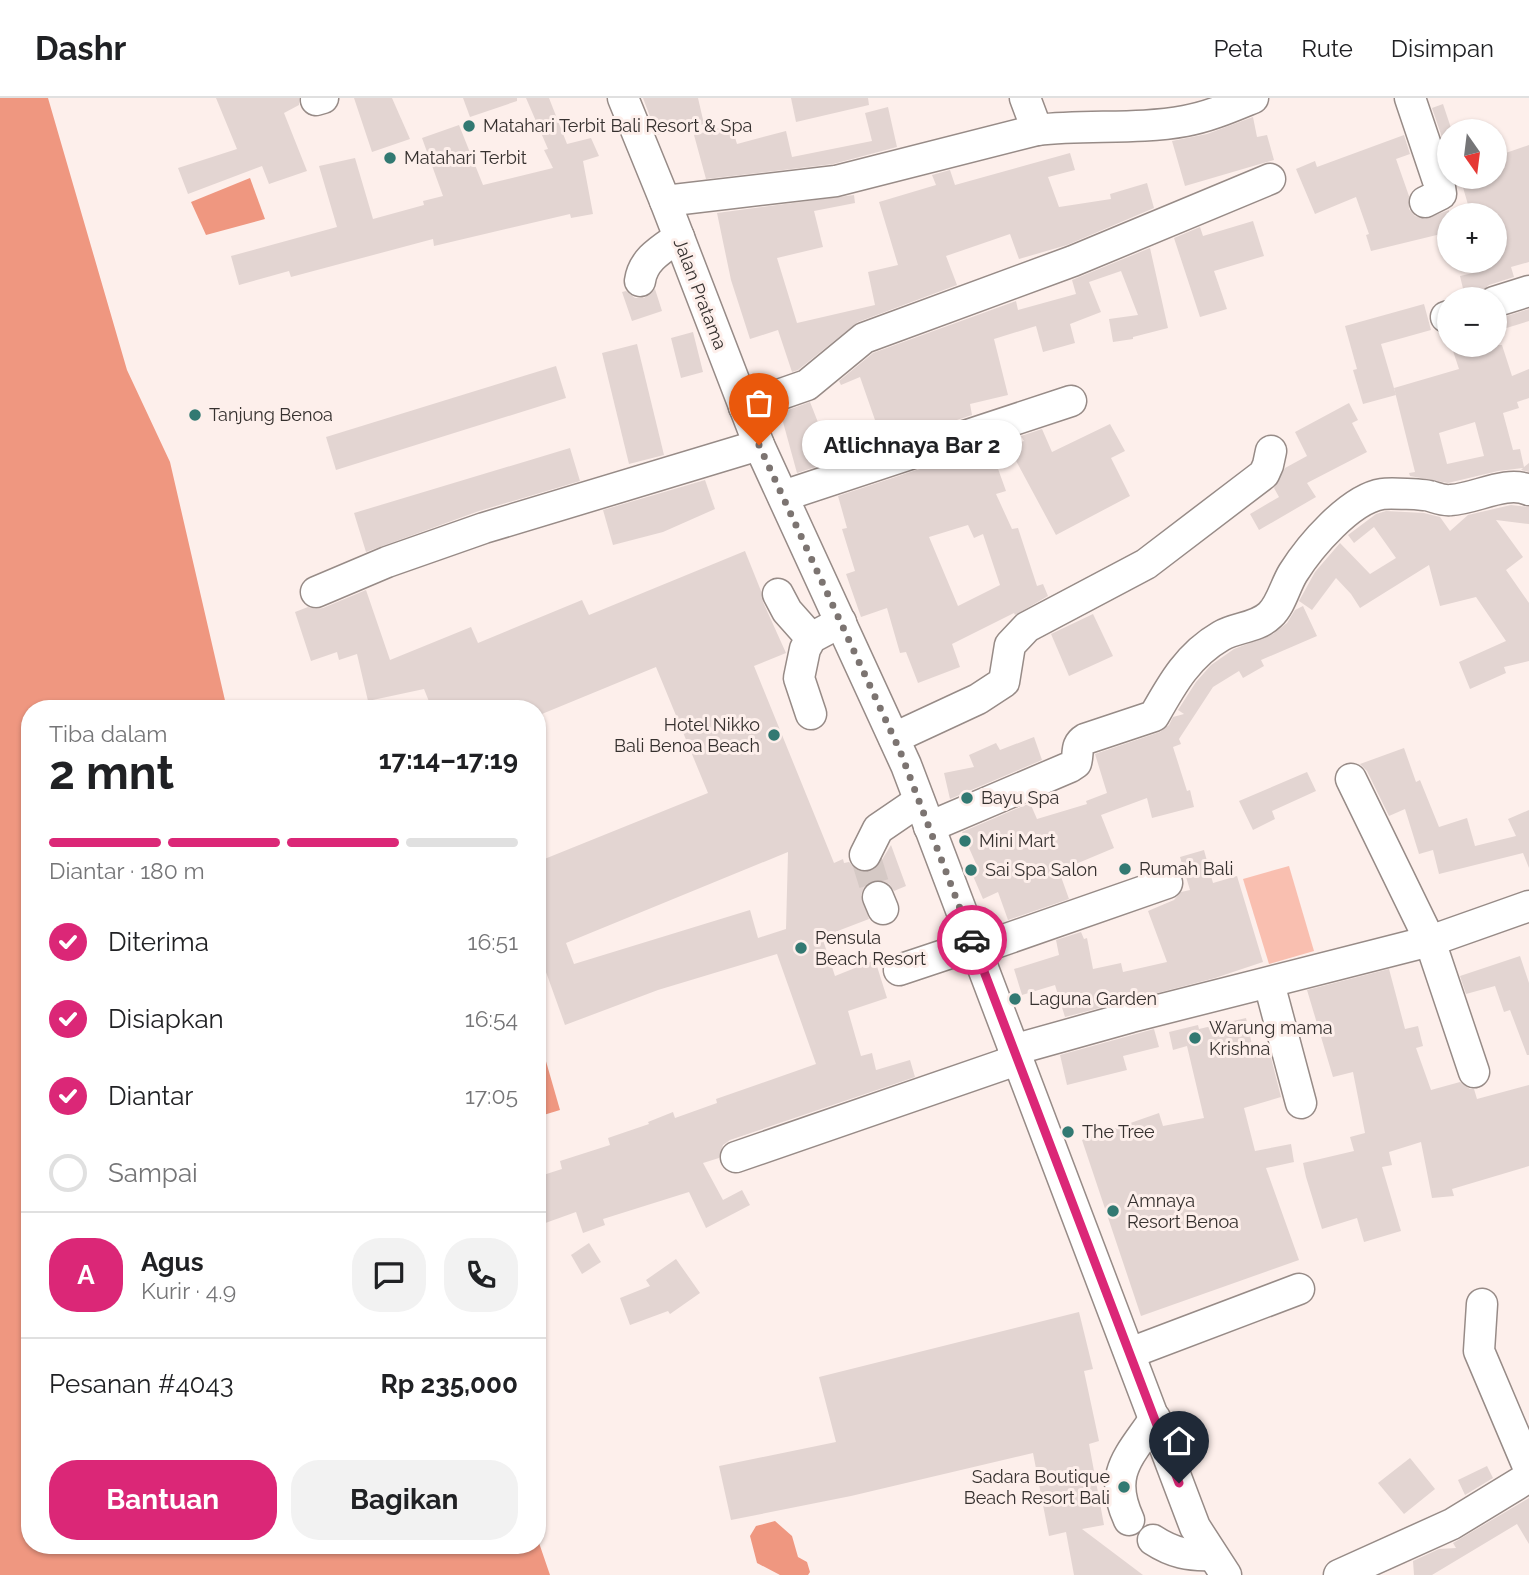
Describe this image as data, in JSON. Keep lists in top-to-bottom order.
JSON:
{
  "streets": {
    "street": ["Jalan Pratama"]
  },
  "places": [
    "Matahari Terbit Bali Resort & Spa",
    "Matahari Terbit",
    "Tanjung Benoa",
    "Atlichnaya Bar 2",
    "Hotel Nikko Bali Benoa Beach",
    "Bayu Spa",
    "Mini Mart",
    "Rumah Bali",
    "Sai Spa Salon",
    "Pensula Beach Resort",
    "Laguna Garden",
    "Warung mama Krishna",
    "The Tree",
    "Amnaya Resort Benoa",
    "Sadara Boutique Beach Resort Bali"
  ],
  "north": "bottom",
  "page": {
    "header": "Dashr",
    "nav": ["Peta", "Rute", "Disimpan"],
    "map_buttons": ["+", "−"],
    "bubble": "Atlichnaya Bar 2",
    "heading": ["2 mnt", "Tiba dalam", "17:14–17:19"],
    "panel": [
      "Agus",
      "Kurir · 4.9",
      "Pesanan #4043",
      "Rp 235,000"
    ],
    "bar": "Diantar · 180 m",
    "list": [
      ["Diterima", "16:51"],
      ["Disiapkan", "16:54"],
      ["Diantar", "17:05"],
      "Sampai"
    ],
    "round": "A",
    "buttons": ["Bantuan", "Bagikan"]
  }
}
